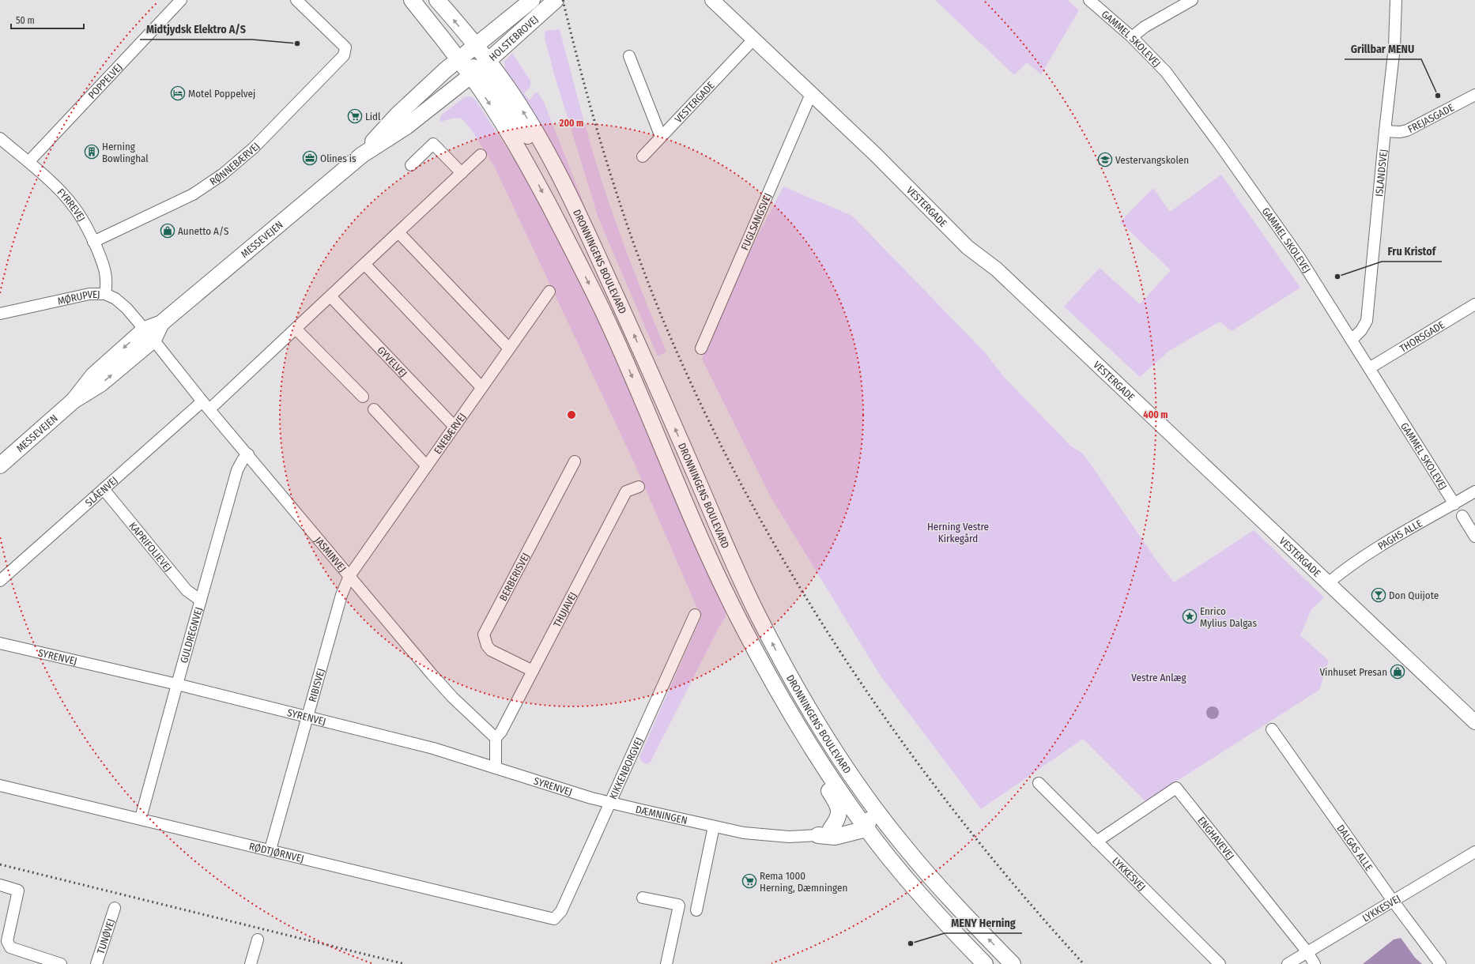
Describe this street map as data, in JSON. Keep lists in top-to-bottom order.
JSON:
{
  "streets": {
    "main road": ["HOLSTEBROVEJ", "MESSEVEJEN", "DRONNINGENS BOULEVARD"],
    "street": [
      "GAMMEL SKOLEVEJ",
      "POPPELVEJ",
      "VESTERGADE",
      "FREJASGADE",
      "RØNNEBÆRVEJ",
      "ISLANDSVEJ",
      "FYRREVEJ",
      "FUGLSANGSVEJ",
      "MØRUPVEJ",
      "THORSGADE",
      "GYVELVEJ",
      "ENEBÆRVEJ",
      "SLÅENVEJ",
      "PAGHS ALLE",
      "KAPRIFOLIEVEJ",
      "JASMINVEJ",
      "BERBERISVEJ",
      "THUJAVEJ",
      "GULDREGNVEJ",
      "SYRENVEJ",
      "RIBISVEJ",
      "KIKKENBORGVEJ",
      "DÆMNINGEN",
      "ENGHAVEVEJ",
      "DALGAS ALLE",
      "RØDTJØRNVEJ",
      "LYKKESVEJ",
      "TUNØVEJ"
    ]
  },
  "crossings": [
    ["HOLSTEBROVEJ", "MESSEVEJEN"],
    ["HOLSTEBROVEJ", "DRONNINGENS BOULEVARD"],
    ["GAMMEL SKOLEVEJ", "ISLANDSVEJ"],
    ["GAMMEL SKOLEVEJ", "THORSGADE"],
    ["GAMMEL SKOLEVEJ", "PAGHS ALLE"],
    ["POPPELVEJ", "FYRREVEJ"],
    ["VESTERGADE", "FUGLSANGSVEJ"],
    ["VESTERGADE", "PAGHS ALLE"],
    ["FREJASGADE", "ISLANDSVEJ"],
    ["RØNNEBÆRVEJ", "FYRREVEJ"],
    ["FYRREVEJ", "MØRUPVEJ"],
    ["MESSEVEJEN", "DRONNINGENS BOULEVARD"],
    ["MESSEVEJEN", "MØRUPVEJ"],
    ["MESSEVEJEN", "JASMINVEJ"],
    ["MØRUPVEJ", "JASMINVEJ"],
    ["GYVELVEJ", "ENEBÆRVEJ"],
    ["ENEBÆRVEJ", "JASMINVEJ"],
    ["ENEBÆRVEJ", "RIBISVEJ"],
    ["SLÅENVEJ", "KAPRIFOLIEVEJ"],
    ["SLÅENVEJ", "JASMINVEJ"],
    ["KAPRIFOLIEVEJ", "GULDREGNVEJ"],
    ["JASMINVEJ", "THUJAVEJ"],
    ["JASMINVEJ", "GULDREGNVEJ"],
    ["JASMINVEJ", "RIBISVEJ"],
    ["BERBERISVEJ", "THUJAVEJ"],
    ["GULDREGNVEJ", "SYRENVEJ"],
    ["GULDREGNVEJ", "RØDTJØRNVEJ"],
    ["SYRENVEJ", "RIBISVEJ"],
    ["SYRENVEJ", "KIKKENBORGVEJ"],
    ["SYRENVEJ", "DÆMNINGEN"],
    ["RIBISVEJ", "RØDTJØRNVEJ"],
    ["KIKKENBORGVEJ", "DÆMNINGEN"],
    ["KIKKENBORGVEJ", "RØDTJØRNVEJ"],
    ["ENGHAVEVEJ", "LYKKESVEJ"],
    ["DALGAS ALLE", "LYKKESVEJ"]
  ],
  "parks": ["Herning Vestre Kirkegård", "Vestre Anlæg"],
  "places": {
    "other": [
      "Midtjydsk Elektro A/S",
      "Grillbar MENU",
      "Fru Kristof",
      "MENY Herning"
    ],
    "hotel": ["Motel Poppelvej"],
    "supermarket": ["Lidl", "Rema 1000 Herning, Dæmningen"],
    "building": ["Herning Bowlinghal"],
    "office": ["Olines is"],
    "school or university": ["Vestervangskolen"],
    "shop": ["Aunetto A/S", "Vinhuset Presan"],
    "bar": ["Don Quijote"],
    "place": ["Enrico Mylius Dalgas"]
  },
  "scale_bar": "50 m",
  "rings": ["200 m", "400 m"]
}
